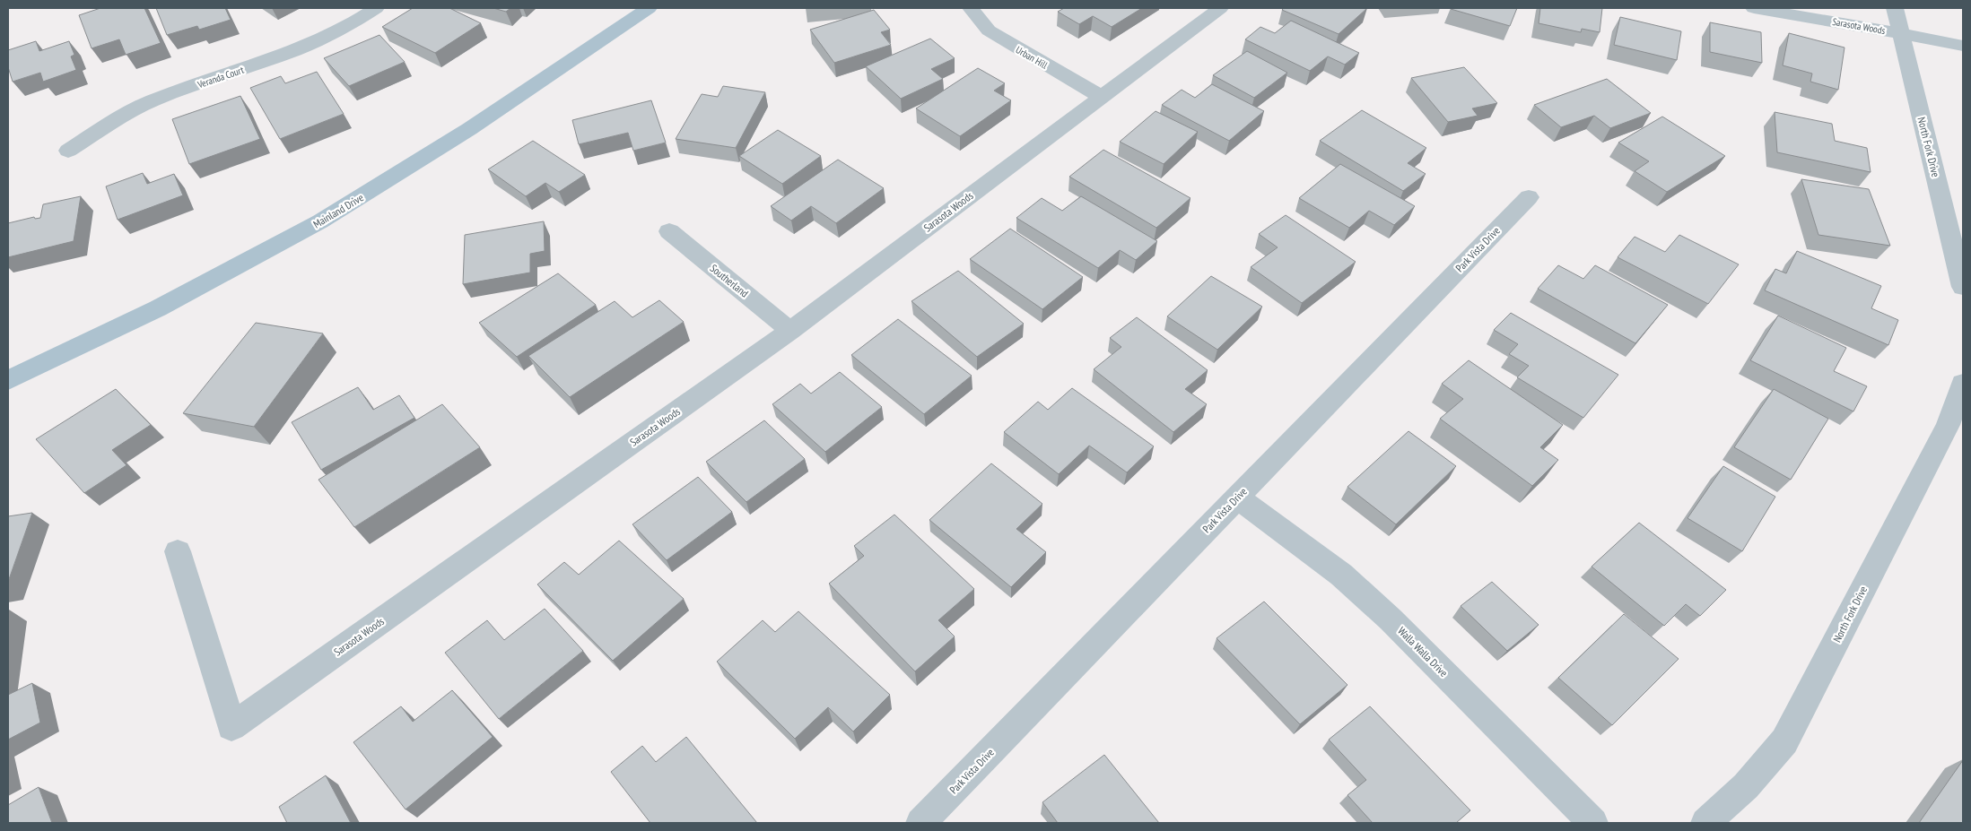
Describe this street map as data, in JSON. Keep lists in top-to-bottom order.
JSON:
{
  "streets": {
    "main road": ["Mainland Drive"],
    "street": [
      "Sarasota Woods",
      "Urban Hill",
      "Veranda Court",
      "North Fork Drive",
      "Park Vista Drive",
      "Southerland",
      "Walla Walla Drive"
    ]
  },
  "crossings": [
    ["Sarasota Woods", "Urban Hill"],
    ["Sarasota Woods", "North Fork Drive"],
    ["Sarasota Woods", "Southerland"],
    ["Park Vista Drive", "Walla Walla Drive"]
  ]
}
